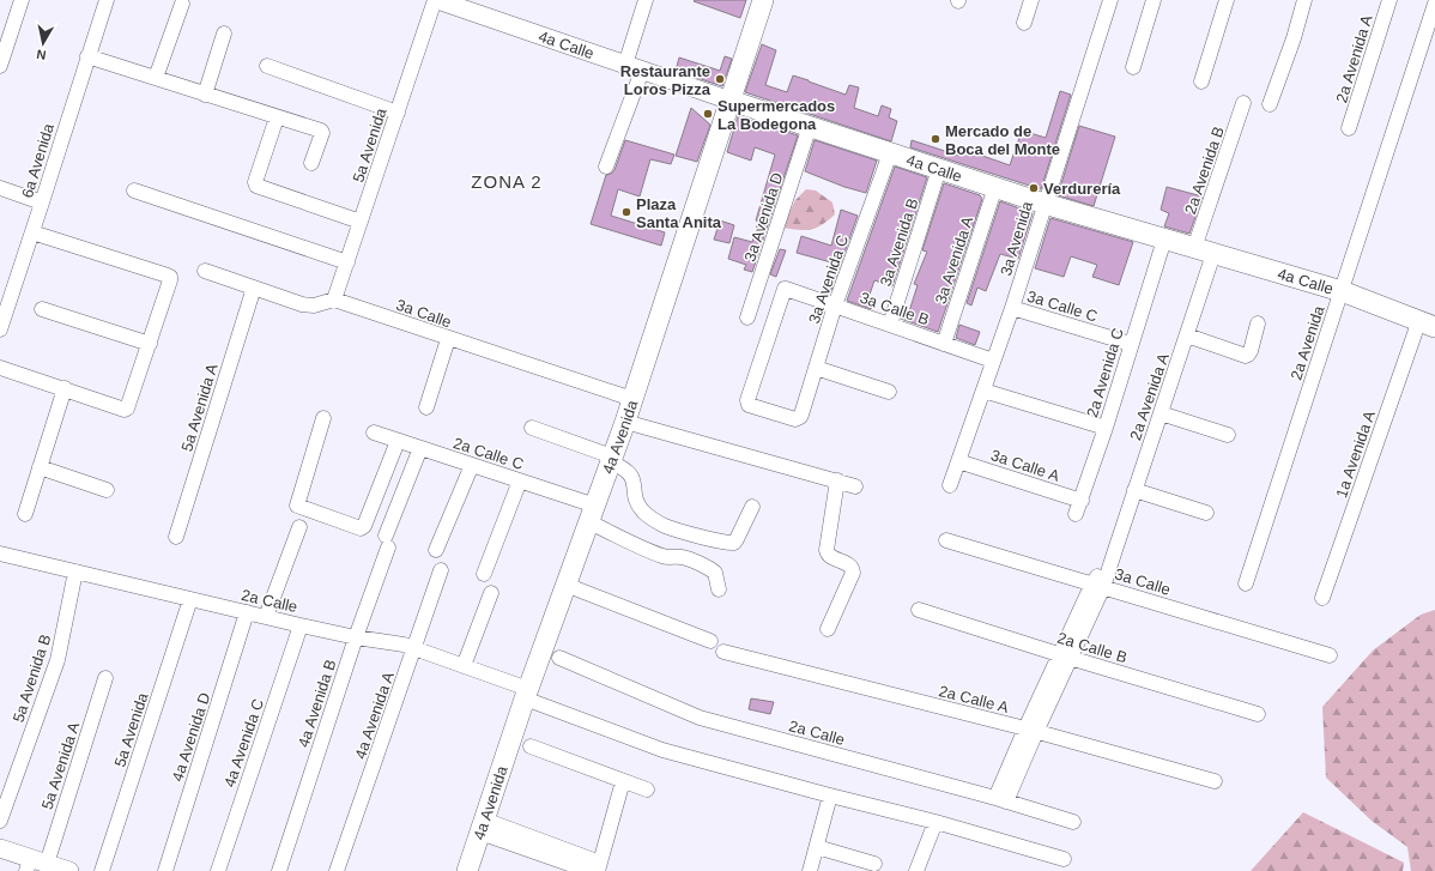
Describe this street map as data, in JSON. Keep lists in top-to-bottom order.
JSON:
{
  "streets": {
    "main road": ["4a Calle", "4a Avenida"],
    "street": [
      "2a Avenida A",
      "5a Avenida",
      "6a Avenida",
      "2a Avenida B",
      "3a Avenida D",
      "3a Avenida",
      "3a Avenida B",
      "3a Avenida A",
      "3a Avenida C",
      "3a Calle C",
      "3a Calle B",
      "3a Calle",
      "2a Avenida",
      "2a Avenida C",
      "5a Avenida A",
      "2a Calle C",
      "1a Avenida A",
      "3a Calle A",
      "2a Calle",
      "2a Calle B",
      "5a Avenida B",
      "2a Calle A",
      "4a Avenida B",
      "4a Avenida A",
      "4a Avenida D",
      "4a Avenida C"
    ]
  },
  "crossings": [
    ["4a Calle", "2a Avenida A"],
    ["4a Calle", "5a Avenida"],
    ["4a Calle", "2a Avenida B"],
    ["4a Calle", "3a Avenida D"],
    ["4a Calle", "3a Avenida"],
    ["4a Calle", "3a Avenida B"],
    ["4a Calle", "3a Avenida A"],
    ["4a Calle", "3a Avenida C"],
    ["4a Calle", "2a Avenida"],
    ["4a Calle", "2a Avenida C"],
    ["4a Calle", "4a Avenida"],
    ["4a Calle", "1a Avenida A"],
    ["2a Avenida A", "3a Calle"],
    ["2a Avenida A", "2a Calle"],
    ["2a Avenida A", "2a Calle B"],
    ["2a Avenida A", "2a Calle A"],
    ["5a Avenida", "3a Calle"],
    ["5a Avenida", "2a Calle"],
    ["3a Avenida", "3a Calle C"],
    ["3a Avenida", "3a Calle B"],
    ["3a Avenida", "3a Calle A"],
    ["3a Avenida B", "3a Calle B"],
    ["3a Avenida A", "3a Calle B"],
    ["3a Avenida C", "3a Calle B"],
    ["3a Calle C", "2a Avenida C"],
    ["3a Calle", "4a Avenida"],
    ["2a Avenida C", "3a Calle A"],
    ["4a Avenida", "2a Calle C"],
    ["4a Avenida", "2a Calle"],
    ["2a Calle C", "4a Avenida B"],
    ["2a Calle", "5a Avenida B"],
    ["2a Calle", "4a Avenida B"],
    ["2a Calle", "4a Avenida A"],
    ["2a Calle", "4a Avenida D"],
    ["2a Calle", "4a Avenida C"]
  ],
  "districts": ["ZONA 2"],
  "places": [
    "Restaurante Loros Pizza",
    "Supermercados La Bodegona",
    "Mercado de Boca del Monte",
    "Verdurería",
    "Plaza Santa Anita"
  ],
  "north": "bottom"
}
